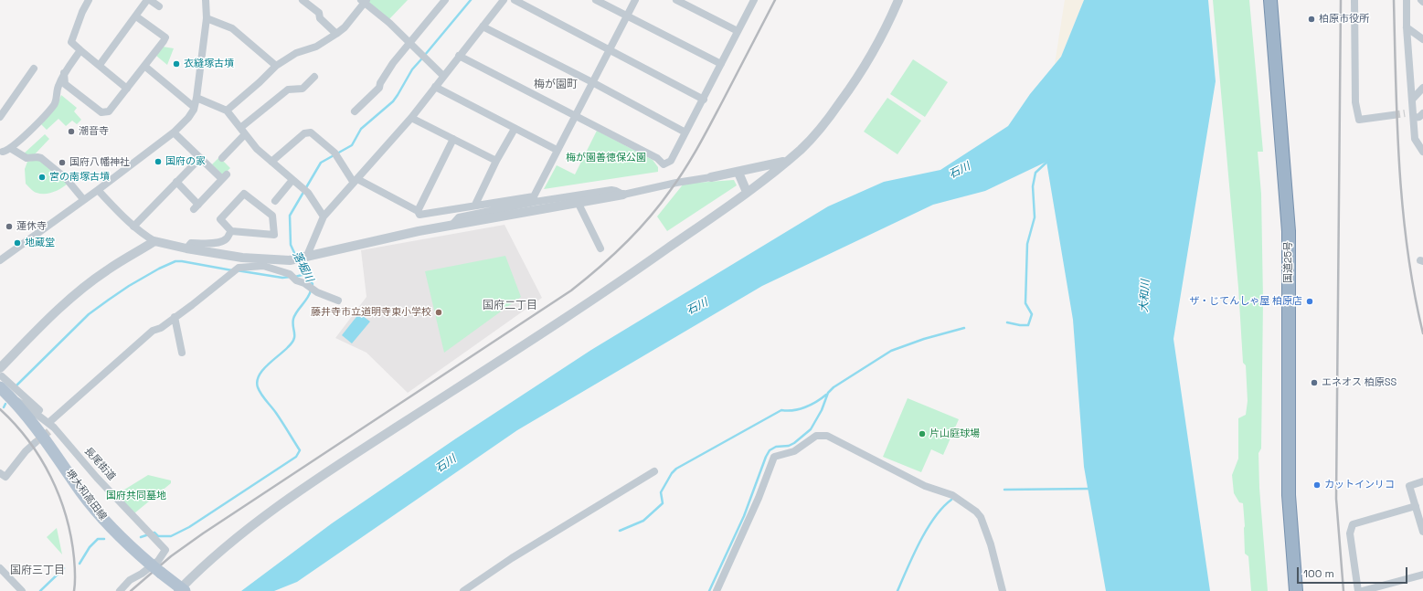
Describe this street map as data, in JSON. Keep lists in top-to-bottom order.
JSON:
{
  "streets": {
    "highway": ["国道25号"],
    "main road": ["堺大和高田線"],
    "street": ["長尾街道"]
  },
  "crossings": [
    ["長尾街道", "堺大和高田線"]
  ],
  "districts": ["梅が園町", "国府二丁目", "国府三丁目"],
  "water": ["石川", "落堀川", "大和川"],
  "parks": ["梅が園善徳保公園", "国府共同墓地"],
  "places": [
    "柏原市役所",
    "衣縫塚古墳",
    "潮音寺",
    "国府の家",
    "国府八幡神社",
    "宮の南塚古墳",
    "蓮休寺",
    "地蔵堂",
    "ザ・じてんしゃ屋 柏原店",
    "藤井寺市立道明寺東小学校",
    "エネオス 柏原SS",
    "片山庭球場",
    "カットインリコ"
  ],
  "scale_bar": "100 m"
}
